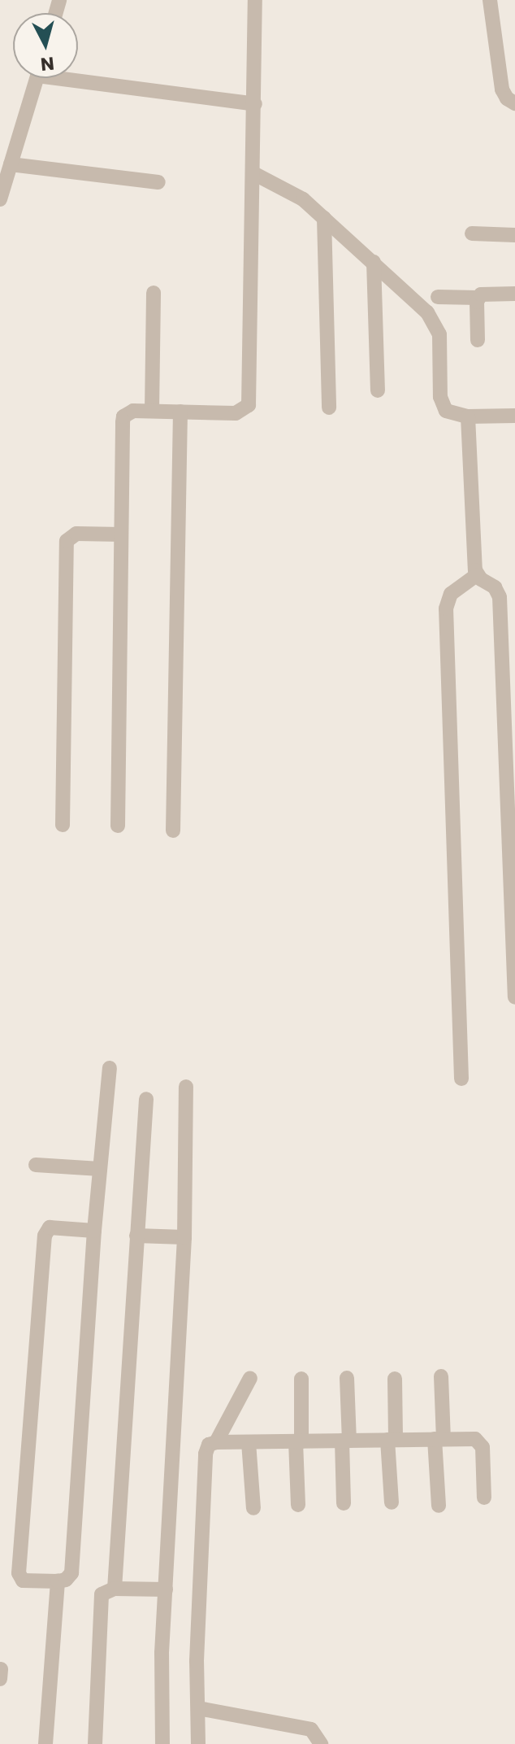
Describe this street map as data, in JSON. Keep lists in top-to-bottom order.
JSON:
{
  "north": "bottom"
}
